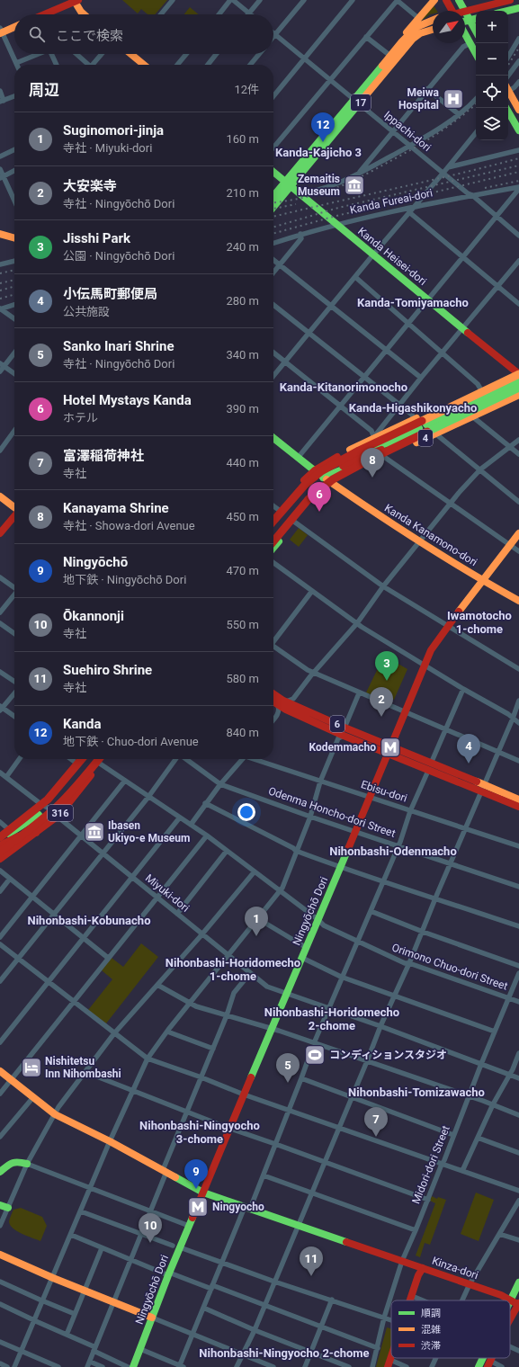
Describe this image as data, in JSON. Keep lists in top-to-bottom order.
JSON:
{
  "streets": {
    "main road": [
      "17",
      "Kanda Heisei-dori",
      "4",
      "Kanda Kanamono-dori",
      "6",
      "316",
      "Ningyōchō Dori",
      "Kinza-dori"
    ],
    "street": [
      "Ippachi-dori",
      "Kanda Fureai-dori",
      "Ebisu-dori",
      "Odenma Honcho-dori Street",
      "Miyuki-dori",
      "Orimono Chuo-dori Street",
      "Midori-dori Street"
    ]
  },
  "crossings": [
    ["17", "Ippachi-dori"],
    ["17", "Kanda Heisei-dori"],
    ["Ippachi-dori", "Kanda Fureai-dori"],
    ["Kanda Fureai-dori", "Kanda Heisei-dori"],
    ["Kanda Heisei-dori", "4"],
    ["4", "Kanda Kanamono-dori"],
    ["Kanda Kanamono-dori", "Ningyōchō Dori"],
    ["6", "Ningyōchō Dori"],
    ["Ebisu-dori", "Ningyōchō Dori"],
    ["Odenma Honcho-dori Street", "Ningyōchō Dori"],
    ["316", "Miyuki-dori"],
    ["316", "Orimono Chuo-dori Street"],
    ["Miyuki-dori", "Ningyōchō Dori"],
    ["Miyuki-dori", "Midori-dori Street"],
    ["Ningyōchō Dori", "Orimono Chuo-dori Street"],
    ["Ningyōchō Dori", "Kinza-dori"],
    ["Orimono Chuo-dori Street", "Midori-dori Street"],
    ["Midori-dori Street", "Kinza-dori"]
  ],
  "districts": [
    "Kanda-Kajicho 3",
    "Kanda-Tomiyamacho",
    "Kanda-Kitanorimonocho",
    "Kanda-Higashikonyacho",
    "Iwamotocho 1-chome",
    "Nihonbashi-Odenmacho",
    "Nihonbashi-Kobunacho",
    "Nihonbashi-Horidomecho 1-chome",
    "Nihonbashi-Horidomecho 2-chome",
    "Nihonbashi-Tomizawacho",
    "Nihonbashi-Ningyocho 3-chome",
    "Nihonbashi-Ningyocho 2-chome"
  ],
  "places": {
    "hospital": ["Meiwa Hospital"],
    "museum": ["Zemaitis Museum", "Ibasen Ukiyo-e Museum"],
    "metro station": ["Kodemmacho", "Ningyocho"],
    "sports": ["コンディションスタジオ"],
    "hotel": ["Nishitetsu Inn Nihombashi"]
  },
  "legend": ["順調", "混雑", "渋滞"],
  "north": "top right",
  "page": {
    "map_buttons": ["+", "−"],
    "search": "ここで検索",
    "heading": ["周辺", "12件"],
    "list": [
      {
        "mark": "1",
        "name": "Suginomori-jinja",
        "note": "寺社 · Miyuki-dori",
        "value": "160 m"
      },
      {
        "mark": "2",
        "name": "大安楽寺",
        "note": "寺社 · Ningyōchō Dori",
        "value": "210 m"
      },
      {
        "mark": "3",
        "name": "Jisshi Park",
        "note": "公園 · Ningyōchō Dori",
        "value": "240 m"
      },
      {
        "mark": "4",
        "name": "小伝馬町郵便局",
        "note": "公共施設",
        "value": "280 m"
      },
      {
        "mark": "5",
        "name": "Sanko Inari Shrine",
        "note": "寺社 · Ningyōchō Dori",
        "value": "340 m"
      },
      {
        "mark": "6",
        "name": "Hotel Mystays Kanda",
        "note": "ホテル",
        "value": "390 m"
      },
      {
        "mark": "7",
        "name": "富澤稲荷神社",
        "note": "寺社",
        "value": "440 m"
      },
      {
        "mark": "8",
        "name": "Kanayama Shrine",
        "note": "寺社 · Showa-dori Avenue",
        "value": "450 m"
      },
      {
        "mark": "9",
        "name": "Ningyōchō",
        "note": "地下鉄 · Ningyōchō Dori",
        "value": "470 m"
      },
      {
        "mark": "10",
        "name": "Ōkannonji",
        "note": "寺社",
        "value": "550 m"
      },
      {
        "mark": "11",
        "name": "Suehiro Shrine",
        "note": "寺社",
        "value": "580 m"
      },
      {
        "mark": "12",
        "name": "Kanda",
        "note": "地下鉄 · Chuo-dori Avenue",
        "value": "840 m"
      }
    ],
    "pins": [
      "12",
      "8",
      "6",
      "3",
      "2",
      "4",
      "1",
      "5",
      "7",
      "9",
      "10",
      "11"
    ]
  }
}
